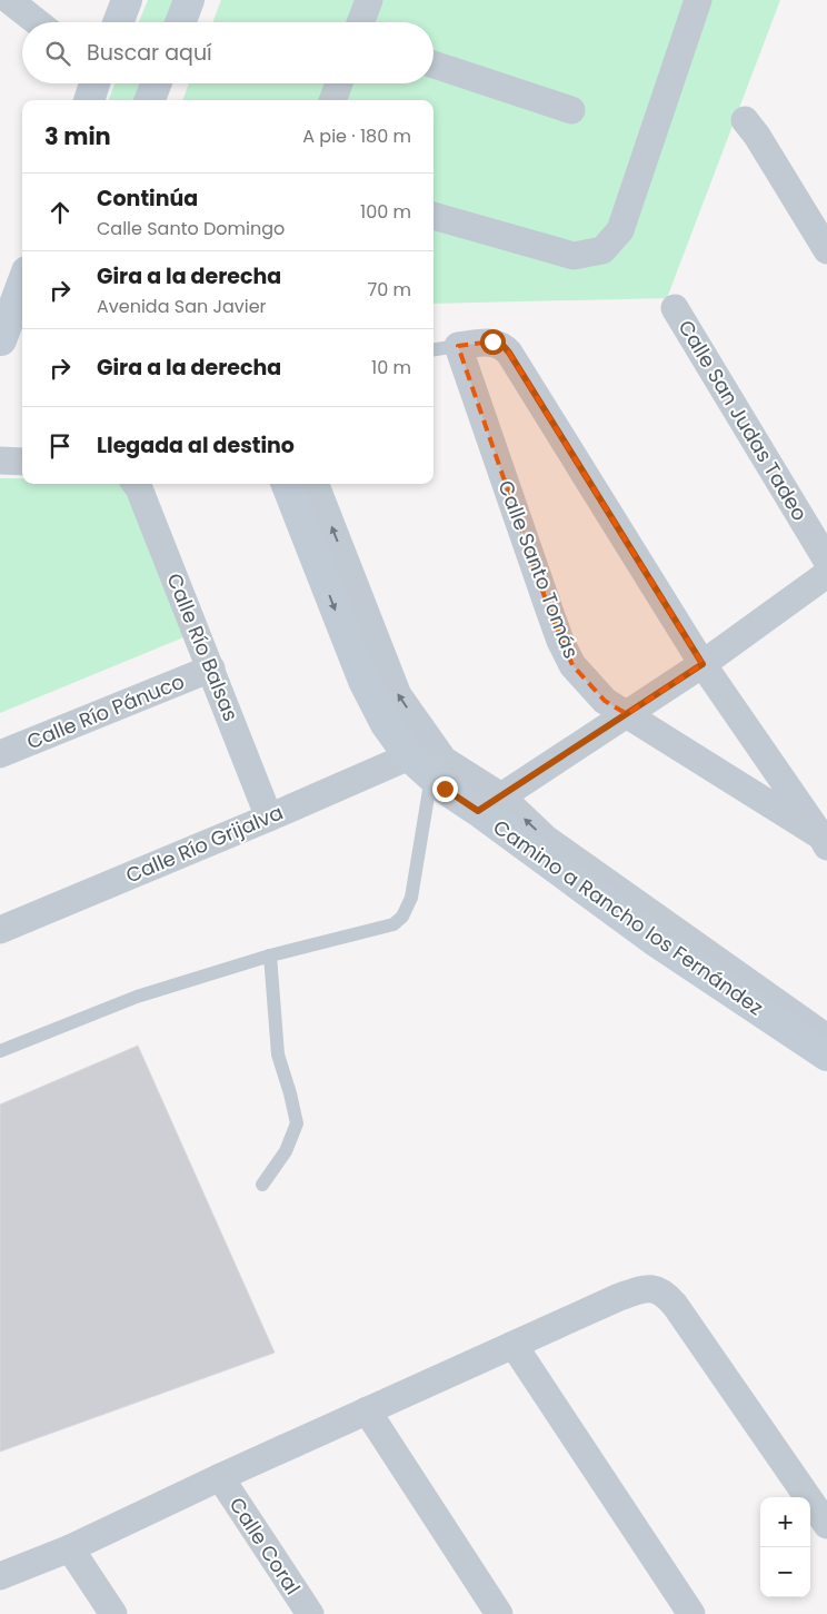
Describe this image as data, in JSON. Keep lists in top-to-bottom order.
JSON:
{
  "streets": {
    "street": [
      "Calle San Judas Tadeo",
      "Calle Santo Tomás",
      "Calle Río Balsas",
      "Calle Río Pánuco",
      "Calle Río Grijalva",
      "Camino a Rancho los Fernández",
      "Calle Coral"
    ]
  },
  "crossings": [
    ["Calle Río Balsas", "Calle Río Pánuco"],
    ["Calle Río Balsas", "Calle Río Grijalva"],
    ["Calle Río Grijalva", "Camino a Rancho los Fernández"]
  ],
  "page": {
    "search": "Buscar aquí",
    "heading": ["3 min", "A pie · 180 m"],
    "list": [
      ["Continúa", "Calle Santo Domingo", "100 m"],
      ["Gira a la derecha", "Avenida San Javier", "70 m"],
      ["Gira a la derecha", "10 m"],
      "Llegada al destino"
    ],
    "map_buttons": ["+", "−"]
  }
}
